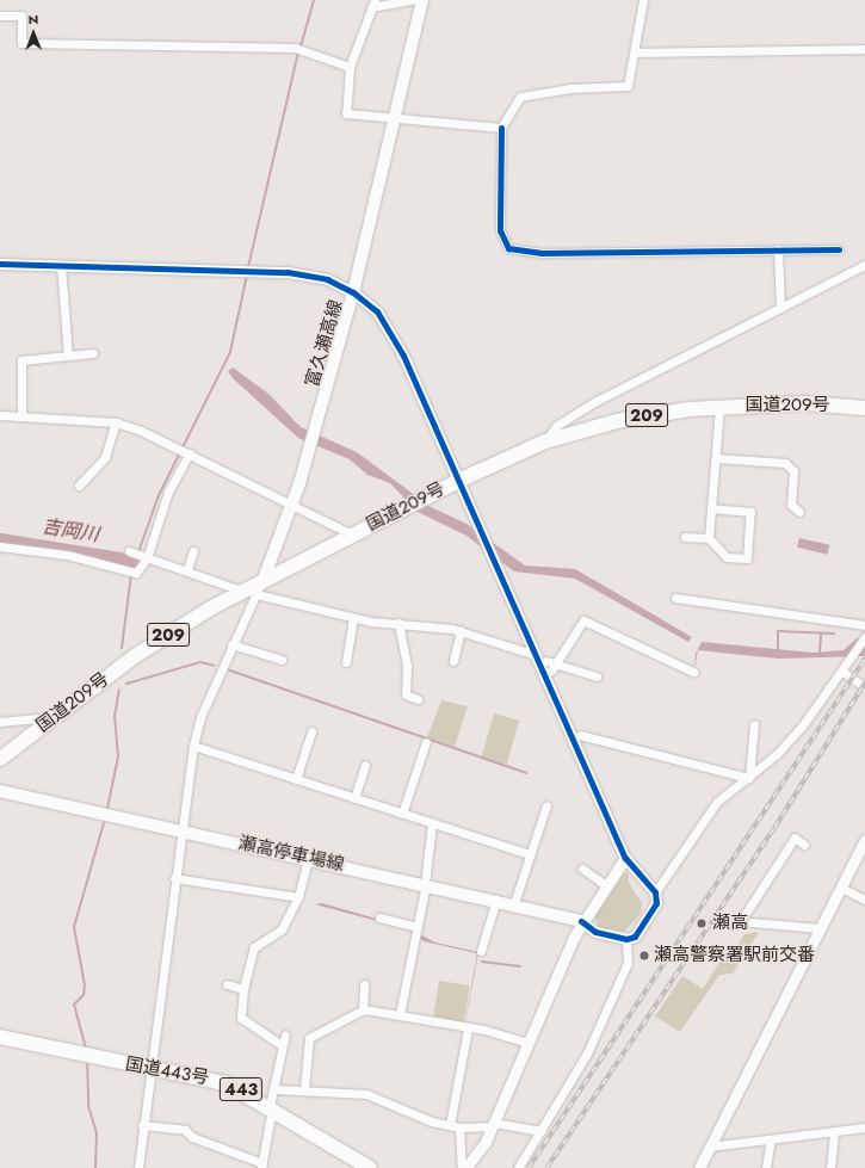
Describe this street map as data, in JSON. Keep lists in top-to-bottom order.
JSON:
{
  "streets": {
    "highway": [
      "国道209号",
      "209",
      "国道443号",
      "443"
    ],
    "main road": ["富久瀬高線", "瀬高停車場線"]
  },
  "crossings": [
    ["富久瀬高線", "国道209号"]
  ],
  "water": ["吉岡川"],
  "places": ["瀬高", "瀬高警察署駅前交番"],
  "north": "top"
}
